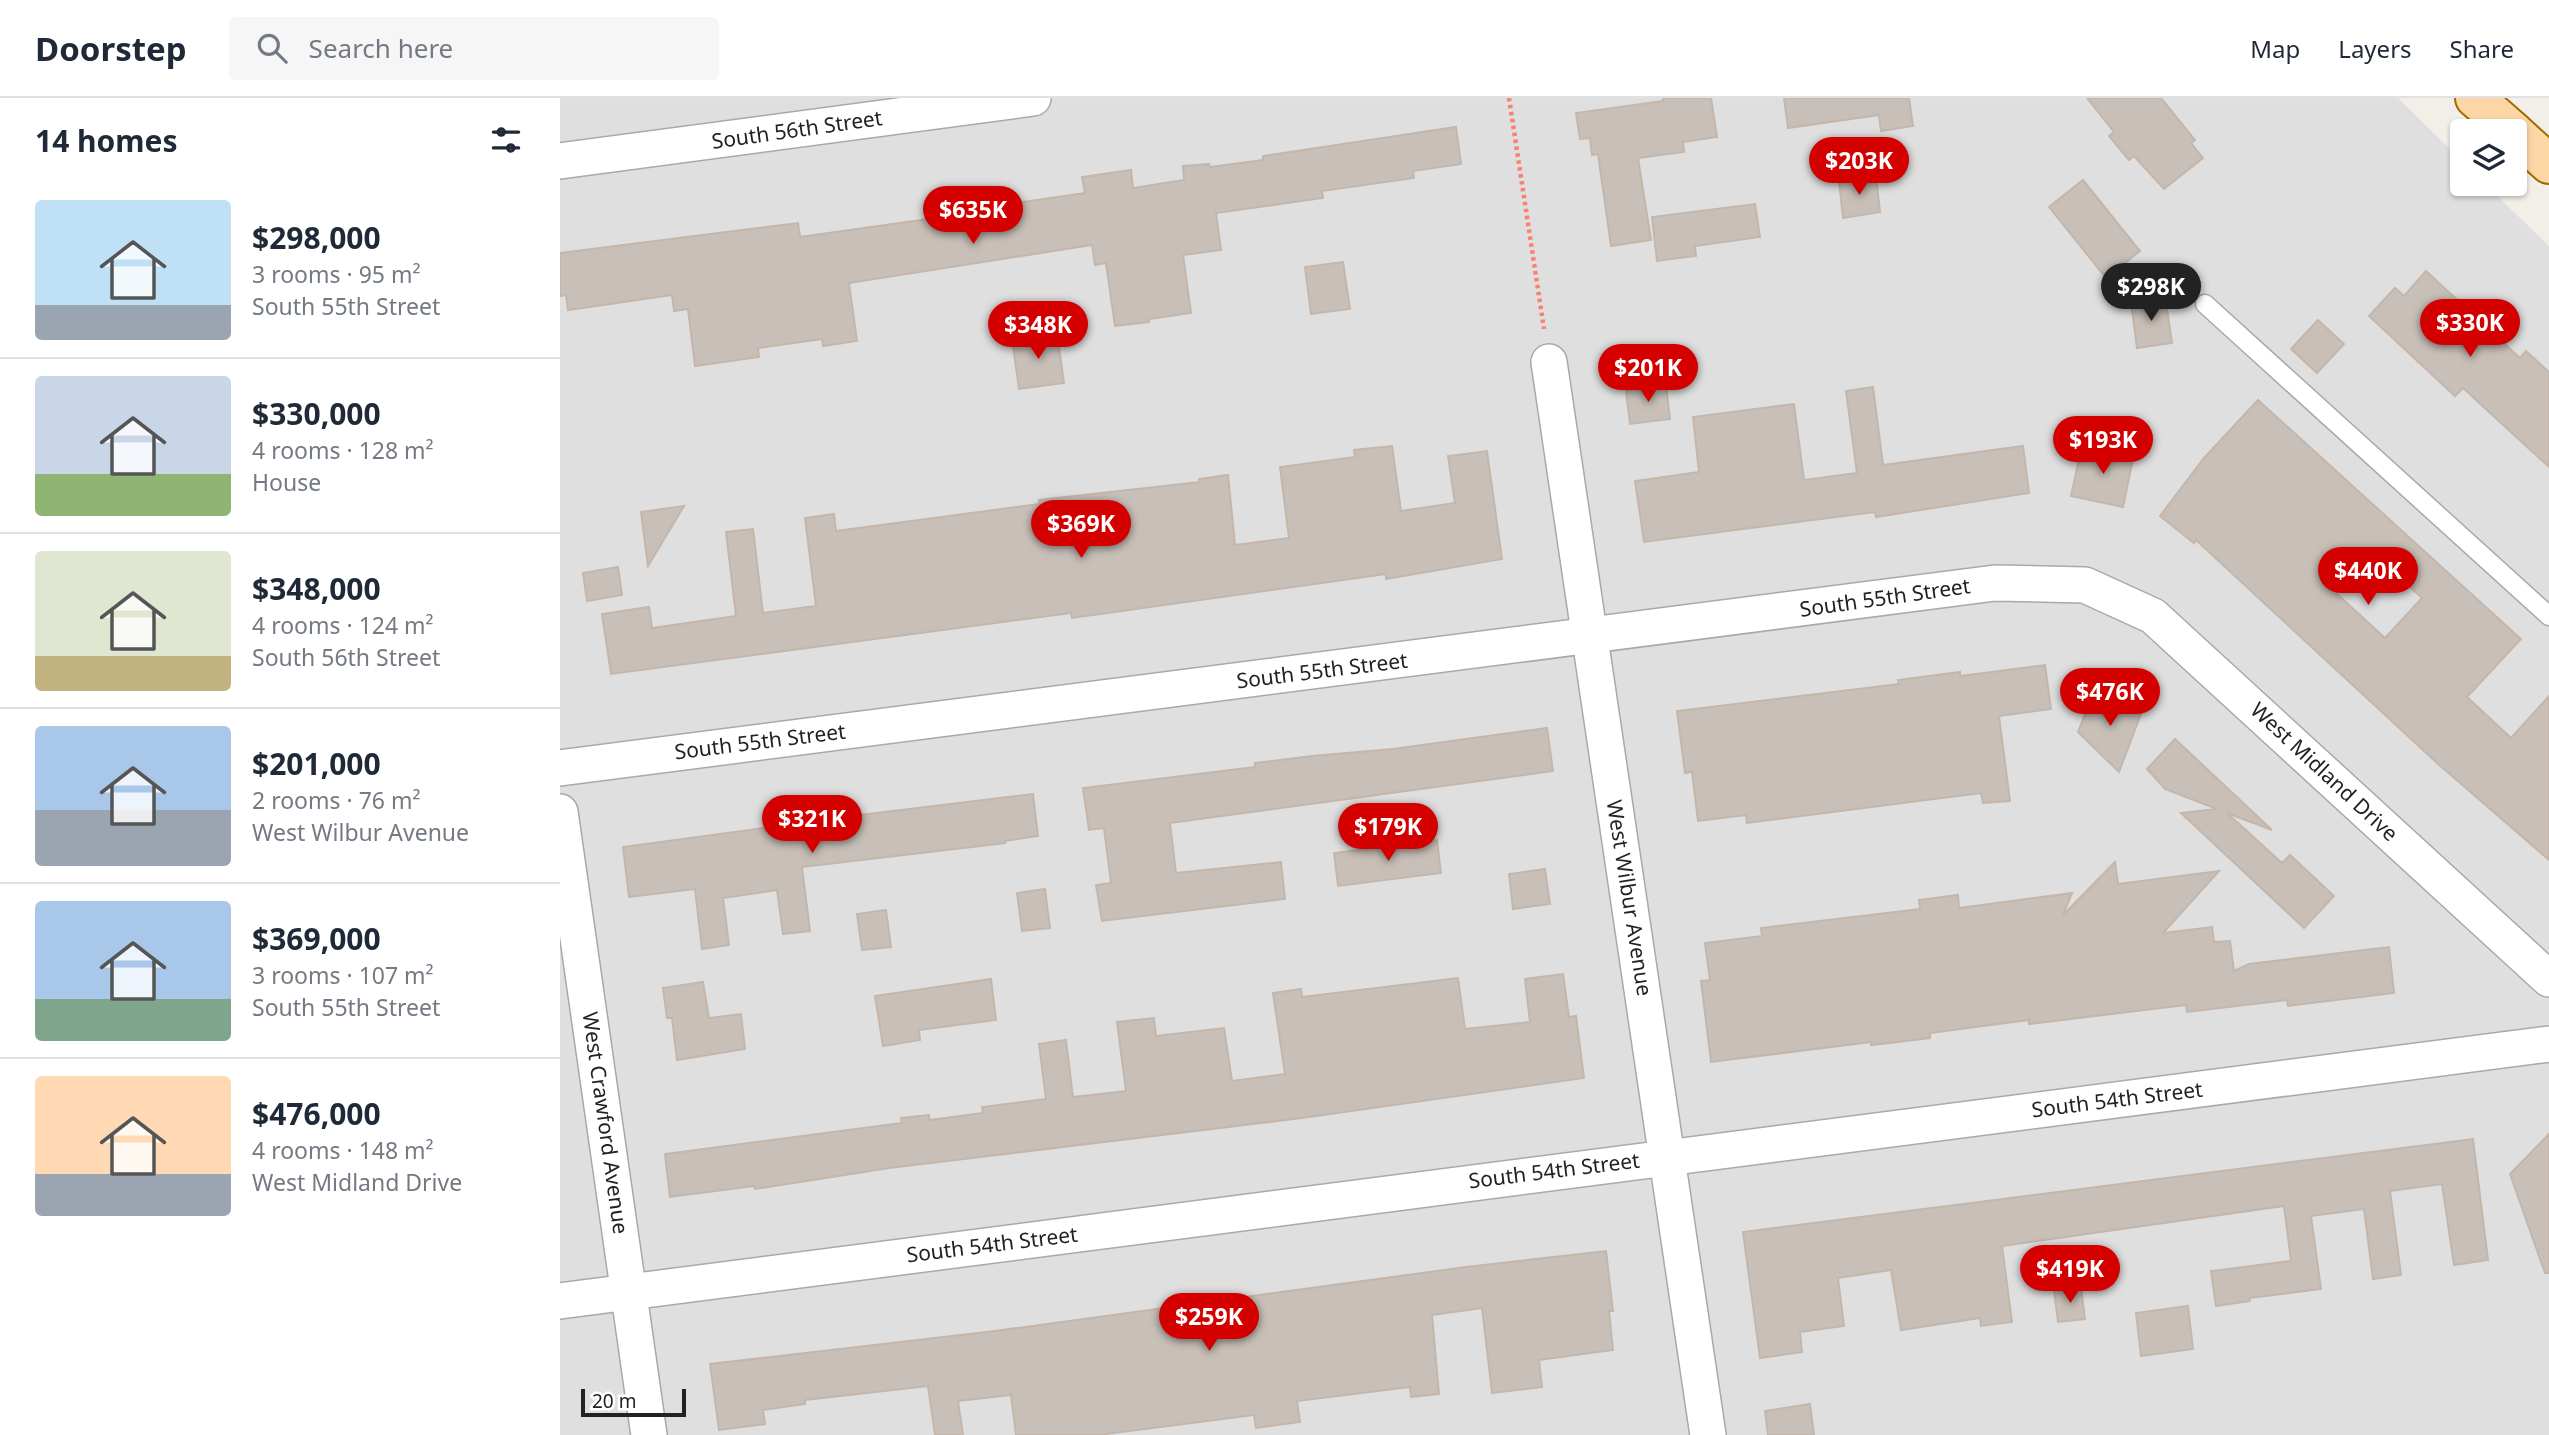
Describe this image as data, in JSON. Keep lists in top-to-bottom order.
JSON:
{
  "streets": {
    "street": [
      "South 56th Street",
      "South 55th Street",
      "West Midland Drive",
      "West Wilbur Avenue",
      "South 54th Street",
      "West Crawford Avenue"
    ]
  },
  "crossings": [
    ["South 55th Street", "West Midland Drive"],
    ["South 55th Street", "West Wilbur Avenue"],
    ["West Wilbur Avenue", "South 54th Street"],
    ["South 54th Street", "West Crawford Avenue"]
  ],
  "scale_bar": "20 m",
  "page": {
    "header": "Doorstep",
    "search": "Search here",
    "nav": ["Map", "Layers", "Share"],
    "heading": "14 homes",
    "price": [
      "$203K",
      "$635K",
      "$298K",
      "$330K",
      "$348K",
      "$201K",
      "$193K",
      "$369K",
      "$440K",
      "$476K",
      "$321K",
      "$179K",
      "$419K",
      "$259K"
    ],
    "list": [
      {
        "name": "$298,000",
        "note": "3 rooms · 95 m² · South 55th Street"
      },
      {
        "name": "$330,000",
        "note": "4 rooms · 128 m² · House"
      },
      {
        "name": "$348,000",
        "note": "4 rooms · 124 m² · South 56th Street"
      },
      {
        "name": "$201,000",
        "note": "2 rooms · 76 m² · West Wilbur Avenue"
      },
      {
        "name": "$369,000",
        "note": "3 rooms · 107 m² · South 55th Street"
      },
      {
        "name": "$476,000",
        "note": "4 rooms · 148 m² · West Midland Drive"
      }
    ],
    "scale": "20 m"
  }
}
